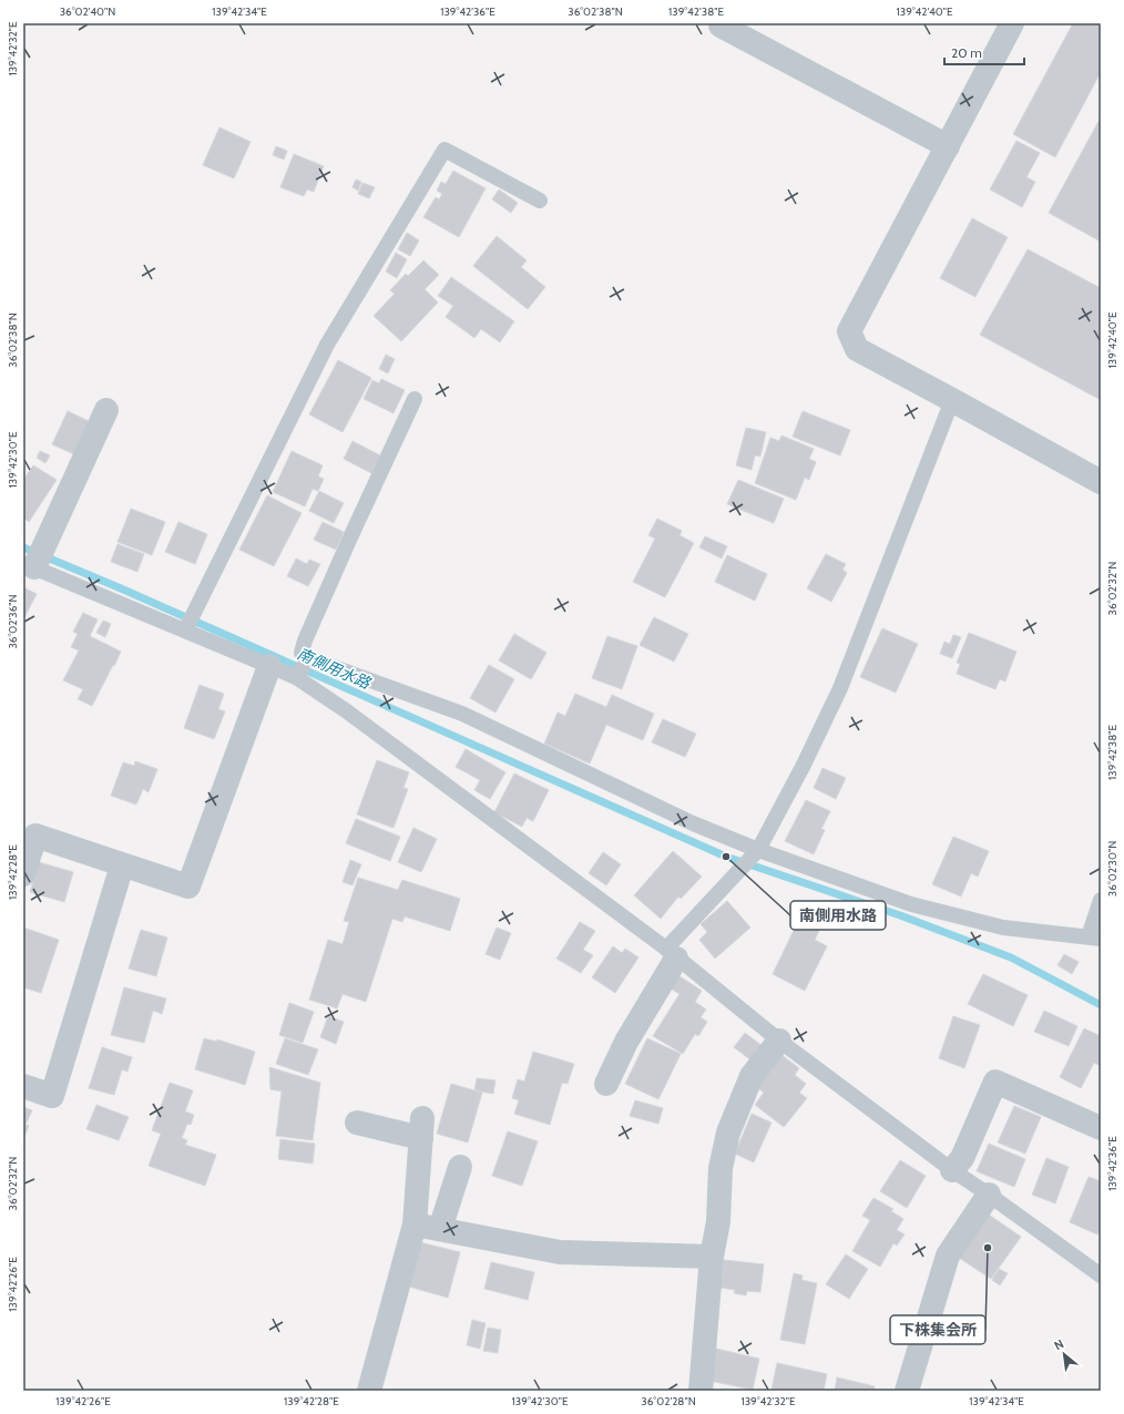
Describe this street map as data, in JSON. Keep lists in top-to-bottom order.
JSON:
{
  "water": ["南側用水路"],
  "places": ["南側用水路", "下株集会所"],
  "scale_bar": "20 m",
  "north": "top left",
  "coordinates": [
    "36°02'40\"N",
    "139°42'34\"E",
    "139°42'36\"E",
    "36°02'38\"N",
    "139°42'38\"E",
    "139°42'40\"E",
    "139°42'32\"E",
    "139°42'30\"E",
    "36°02'32\"N",
    "36°02'36\"N",
    "36°02'30\"N",
    "139°42'28\"E",
    "139°42'26\"E",
    "36°02'28\"N"
  ]
}
